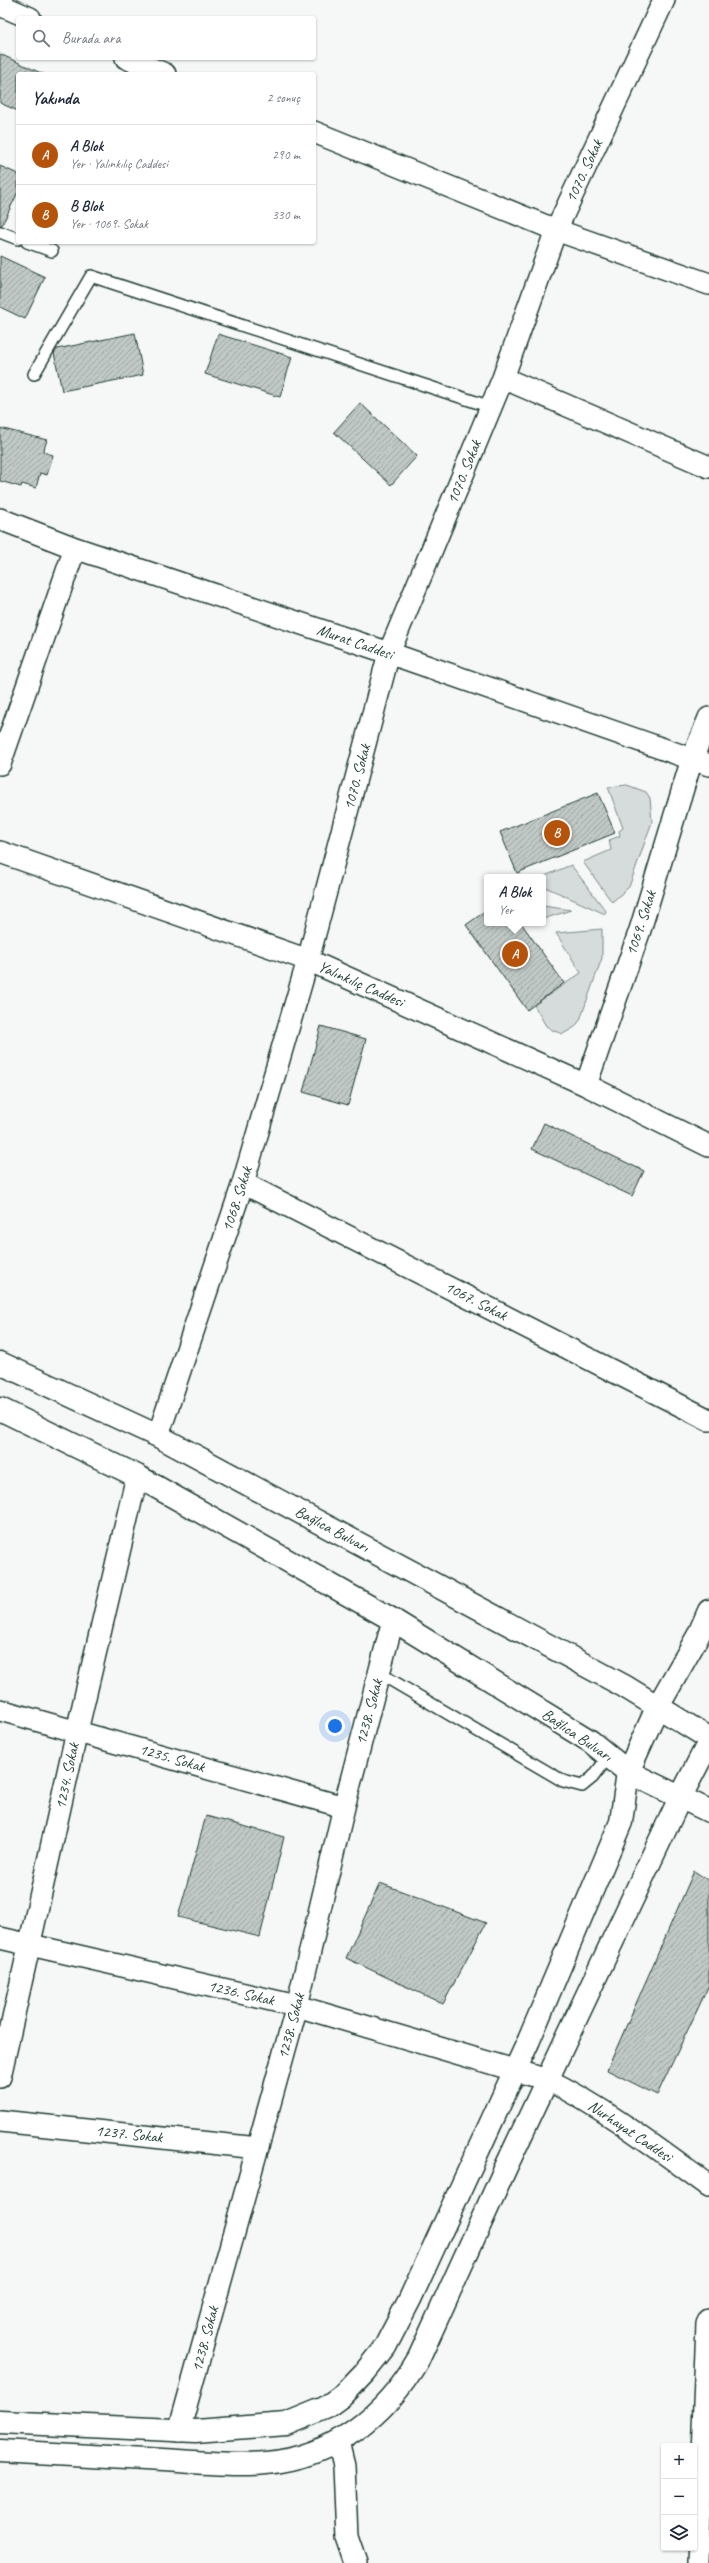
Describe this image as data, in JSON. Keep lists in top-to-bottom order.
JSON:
{
  "streets": {
    "main road": ["Bağlıca Bulvarı"],
    "street": [
      "1070. Sokak",
      "Murat Caddesi",
      "1069. Sokak",
      "Yalınkılıç Caddesi",
      "1068. Sokak",
      "1067. Sokak",
      "1238. Sokak",
      "1235. Sokak",
      "1234. Sokak",
      "1236. Sokak",
      "Nurhayat Caddesi",
      "1237. Sokak"
    ]
  },
  "crossings": [
    ["1070. Sokak", "Murat Caddesi"],
    ["1070. Sokak", "Yalınkılıç Caddesi"],
    ["1070. Sokak", "1068. Sokak"],
    ["Murat Caddesi", "1069. Sokak"],
    ["1069. Sokak", "Yalınkılıç Caddesi"],
    ["Yalınkılıç Caddesi", "1068. Sokak"],
    ["1068. Sokak", "1067. Sokak"],
    ["1068. Sokak", "Bağlıca Bulvarı"],
    ["Bağlıca Bulvarı", "1238. Sokak"],
    ["Bağlıca Bulvarı", "1234. Sokak"],
    ["1238. Sokak", "1235. Sokak"],
    ["1238. Sokak", "1236. Sokak"],
    ["1238. Sokak", "1237. Sokak"],
    ["1235. Sokak", "1234. Sokak"],
    ["1234. Sokak", "1236. Sokak"],
    ["1236. Sokak", "Nurhayat Caddesi"]
  ],
  "page": {
    "search": "Burada ara",
    "heading": ["Yakında", "2 sonuç"],
    "list": [
      {
        "mark": "A",
        "name": "A Blok",
        "note": "Yer · Yalınkılıç Caddesi",
        "value": "290 m"
      },
      {
        "mark": "B",
        "name": "B Blok",
        "note": "Yer · 1069. Sokak",
        "value": "330 m"
      }
    ],
    "pins": ["B", "A"],
    "popup": ["A Blok", "Yer"],
    "map_buttons": ["+", "−"]
  }
}
